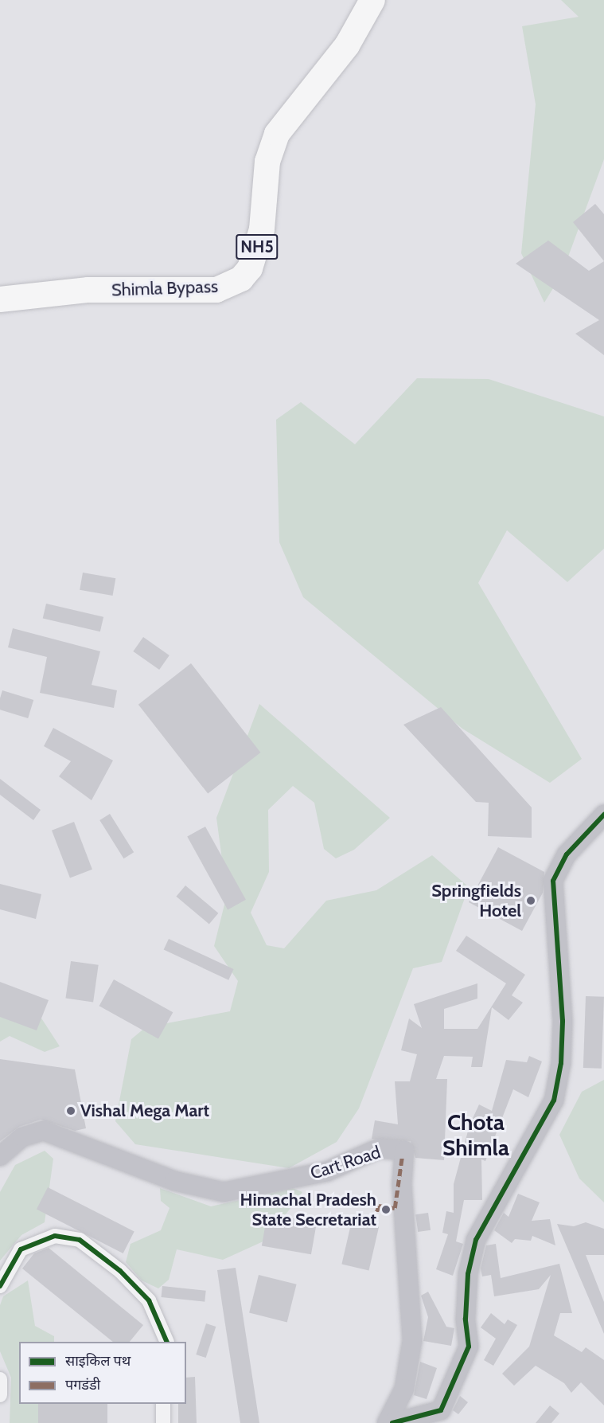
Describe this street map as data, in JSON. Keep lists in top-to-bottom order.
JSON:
{
  "streets": {
    "highway": ["NH5", "Shimla Bypass"],
    "main road": ["Cart Road"]
  },
  "districts": ["Chota Shimla"],
  "places": ["Springfields Hotel", "Vishal Mega Mart", "Himachal Pradesh State Secretariat"],
  "legend": ["साइकिल पथ", "पगडंडी"]
}
